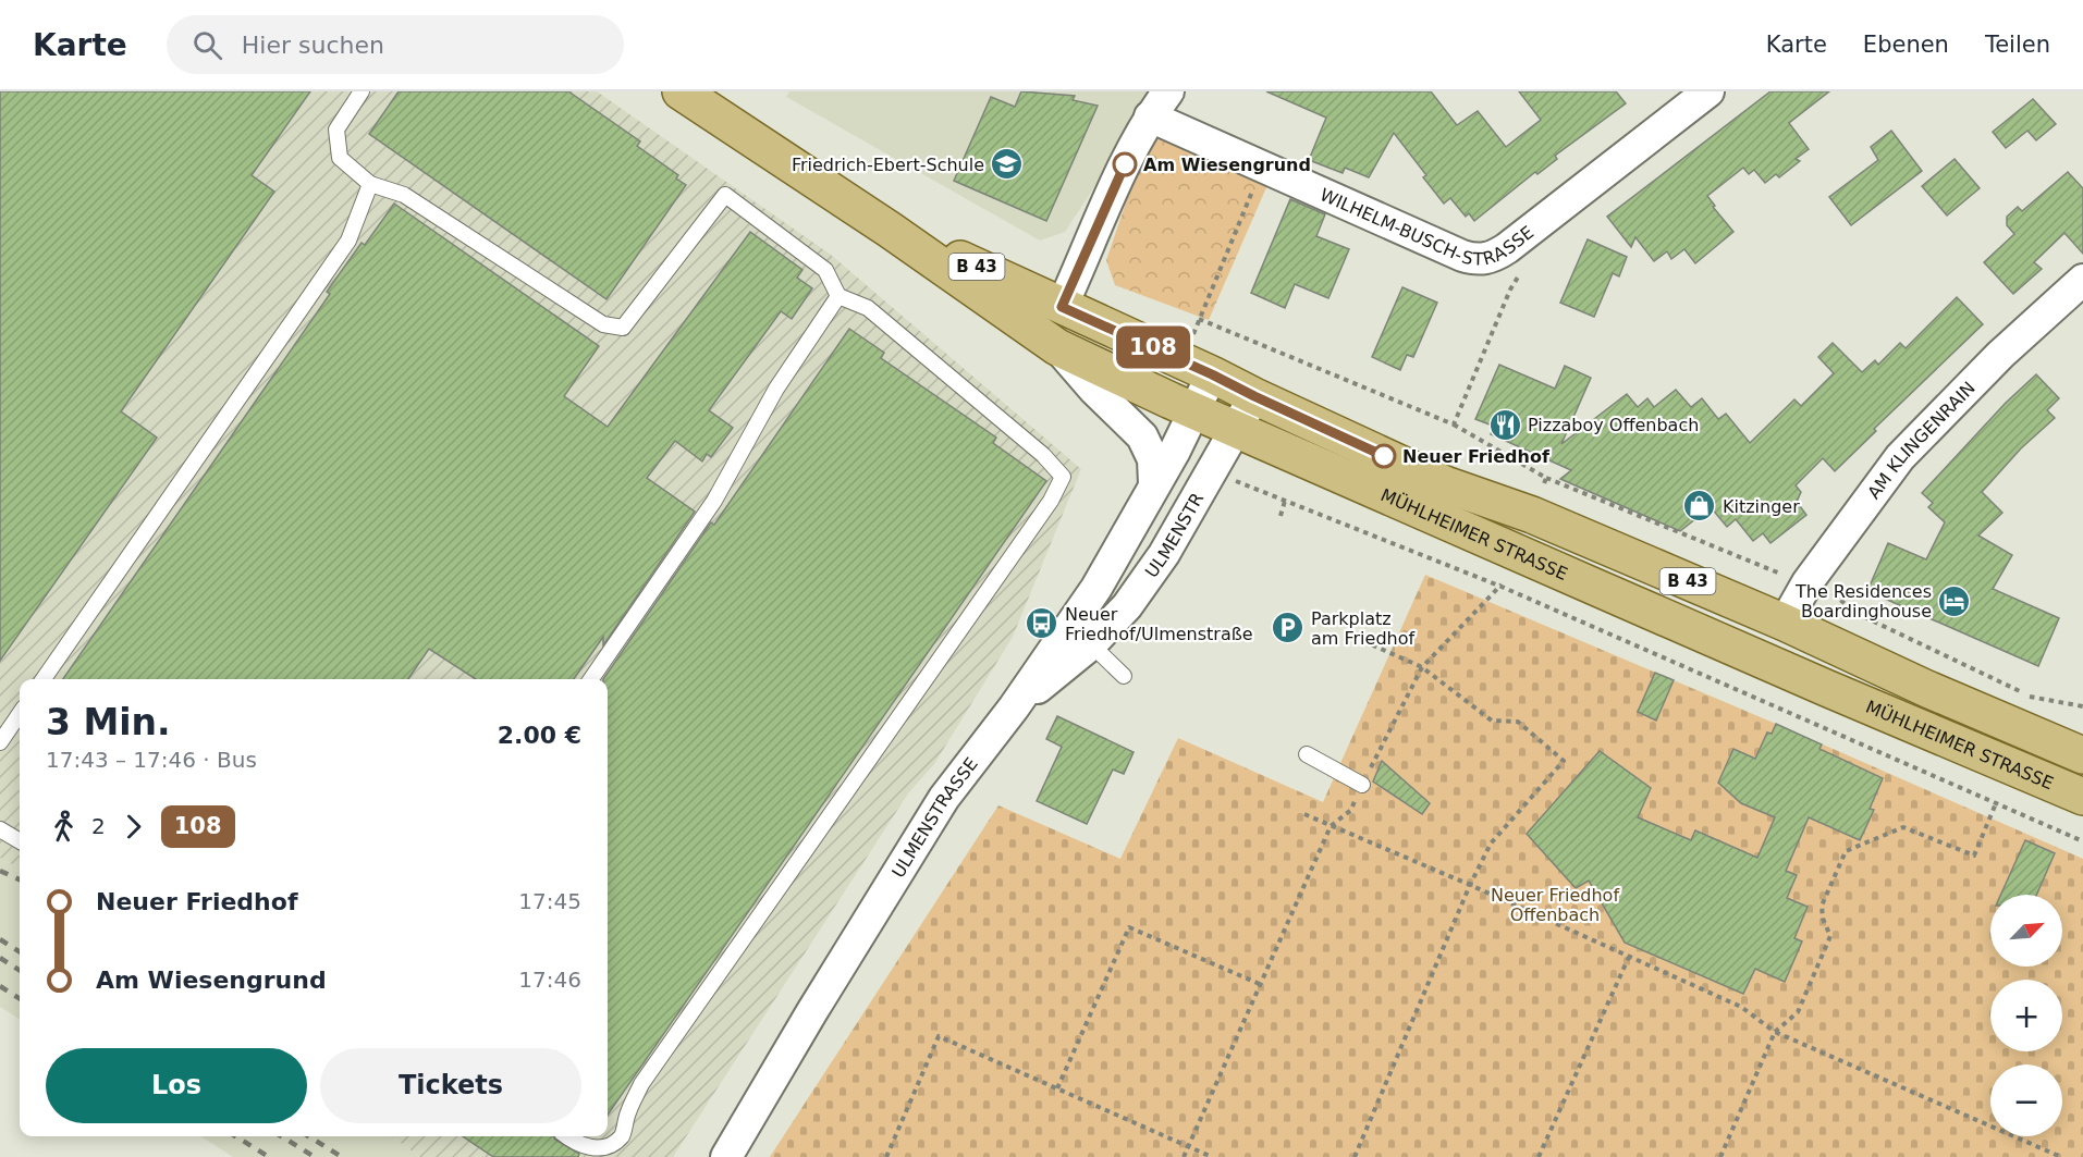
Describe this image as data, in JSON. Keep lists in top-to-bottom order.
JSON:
{
  "streets": {
    "main road": ["B 43", "MÜHLHEIMER STRASSE"],
    "street": [
      "WILHELM-BUSCH-STRASSE",
      "AM KLINGENRAIN",
      "ULMENSTR",
      "ULMENSTRASSE"
    ]
  },
  "crossings": [
    ["AM KLINGENRAIN", "MÜHLHEIMER STRASSE"],
    ["MÜHLHEIMER STRASSE", "ULMENSTR"],
    ["MÜHLHEIMER STRASSE", "ULMENSTRASSE"],
    ["ULMENSTR", "ULMENSTRASSE"]
  ],
  "parks": ["Neuer Friedhof Offenbach"],
  "places": {
    "school or university": ["Friedrich-Ebert-Schule"],
    "other": ["Am Wiesengrund", "Neuer Friedhof"],
    "restaurant": ["Pizzaboy Offenbach"],
    "shop": ["Kitzinger"],
    "hotel": ["The Residences Boardinghouse"],
    "bus stop": ["Neuer Friedhof/Ulmenstraße"],
    "parking": ["Parkplatz am Friedhof"]
  },
  "lines": ["bus line 108"],
  "north": "top right",
  "page": {
    "header": "Karte",
    "search": "Hier suchen",
    "nav": ["Karte", "Ebenen", "Teilen"],
    "on_map": "108",
    "heading": ["3 Min.", "17:43 – 17:46 · Bus", "2.00 €"],
    "legs": ["2", "108"],
    "list": [
      {
        "name": "Neuer Friedhof",
        "value": "17:45"
      },
      {
        "name": "Am Wiesengrund",
        "value": "17:46"
      }
    ],
    "map_buttons": ["+", "−"],
    "buttons": ["Los", "Tickets"]
  }
}
